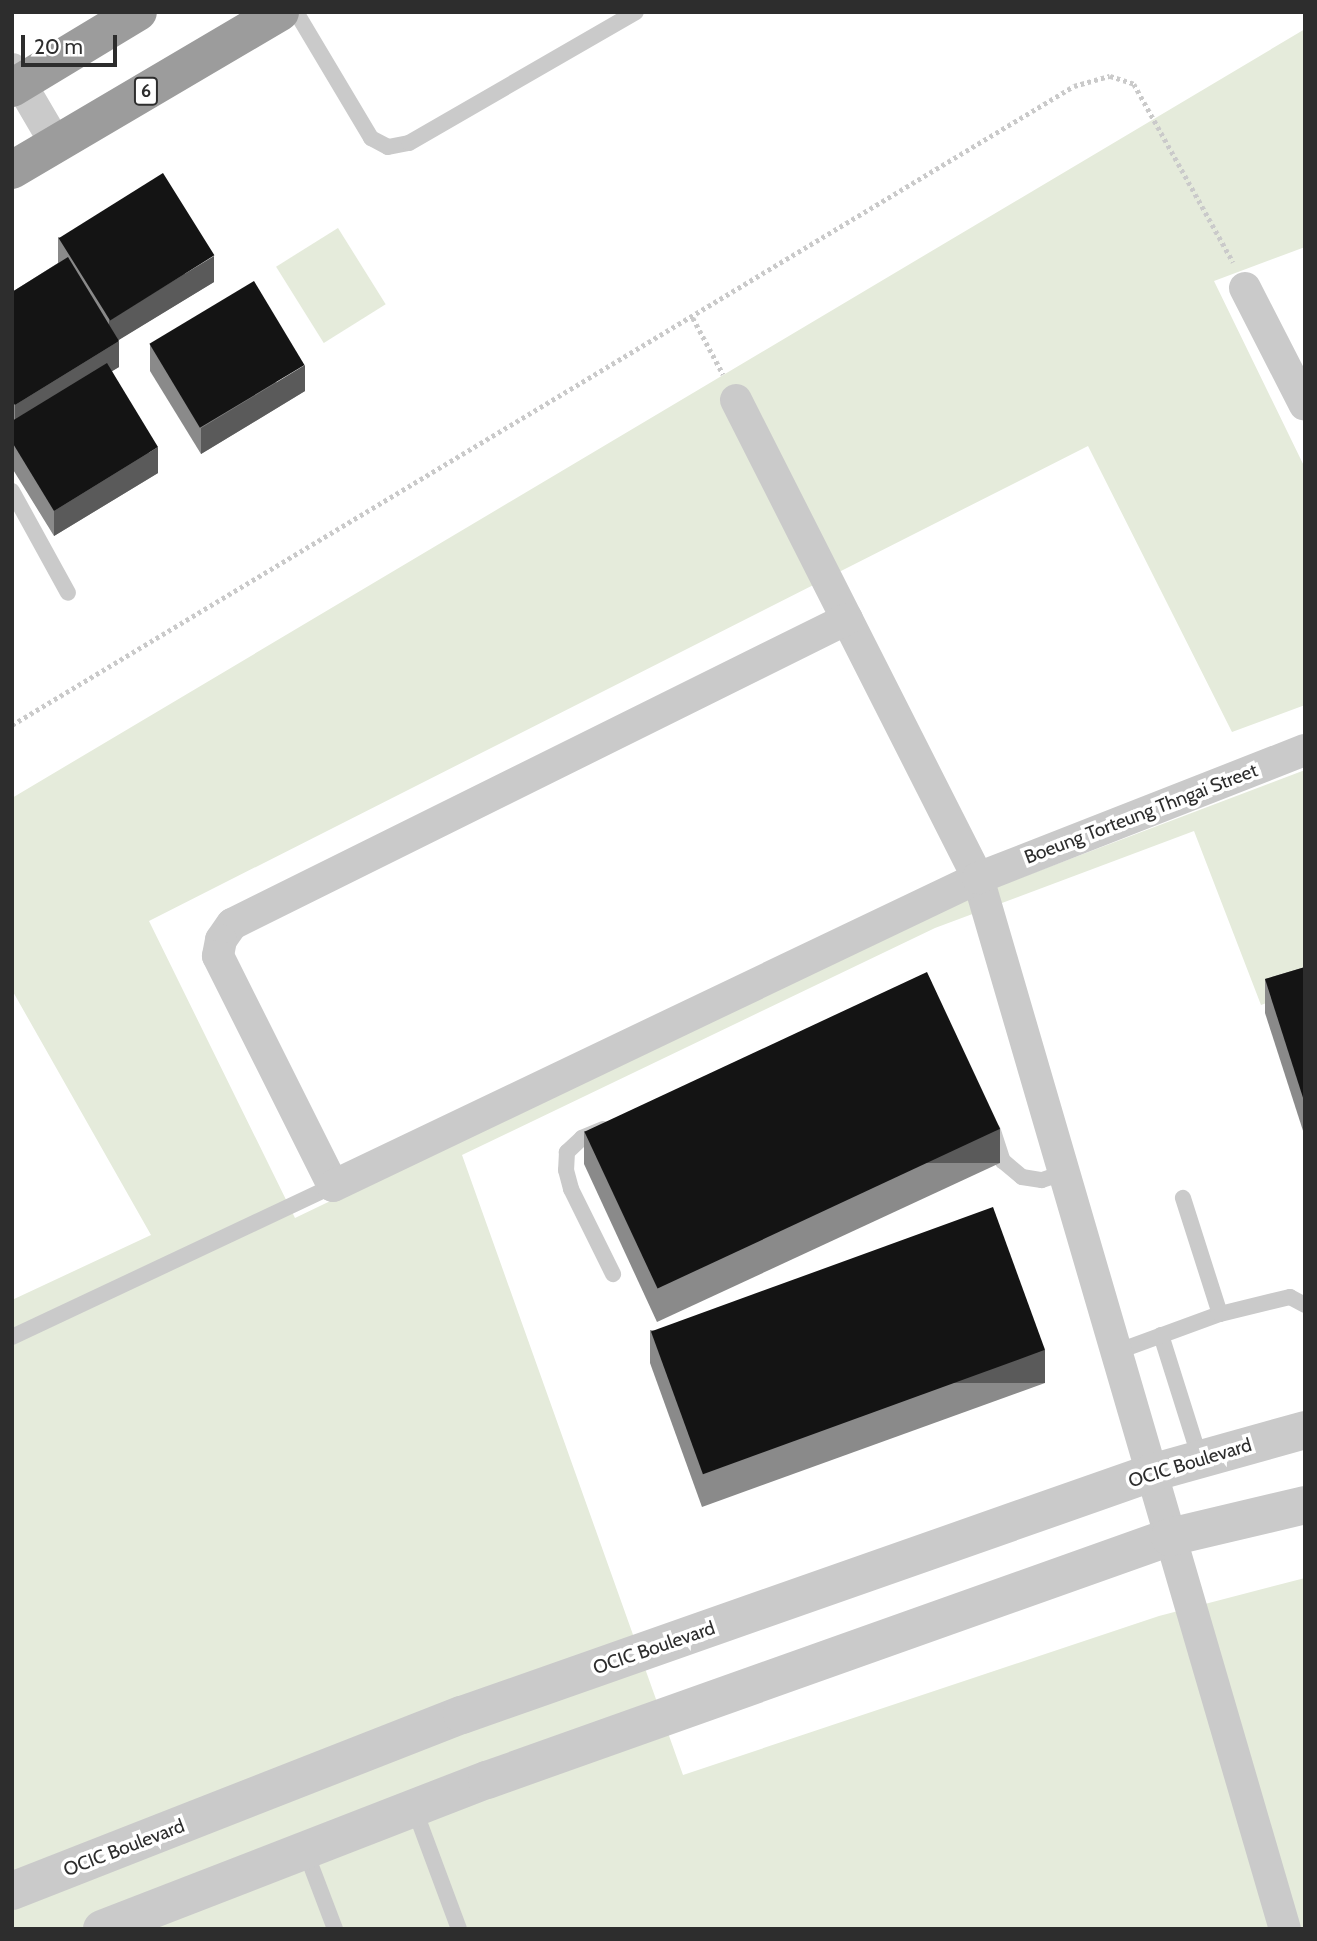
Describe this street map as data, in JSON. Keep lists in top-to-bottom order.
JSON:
{
  "streets": {
    "highway": ["6"],
    "street": ["Boeung Torteung Thngai Street", "OCIC Boulevard"]
  },
  "scale_bar": "20 m"
}
